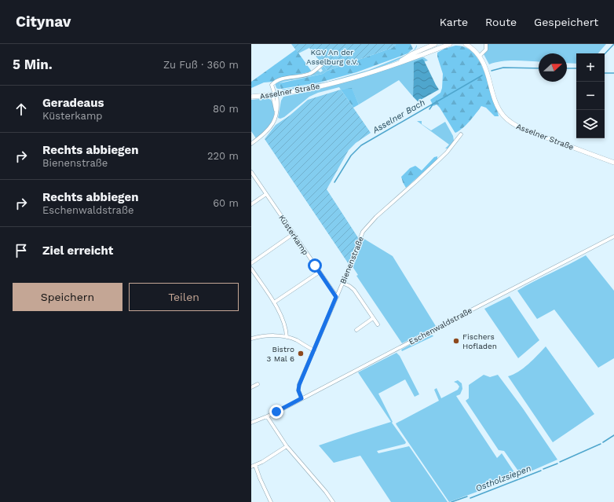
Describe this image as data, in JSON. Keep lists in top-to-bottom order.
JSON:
{
  "streets": {
    "main road": ["Asselner Straße"],
    "street": ["Küsterkamp", "Bienenstraße", "Eschenwaldstraße"]
  },
  "crossings": [
    ["Küsterkamp", "Bienenstraße"],
    ["Bienenstraße", "Eschenwaldstraße"]
  ],
  "water": ["Asselner Bach", "Ostholzsiepen"],
  "parks": ["KGV An der Asselburg e.V."],
  "places": ["Fischers Hofladen", "Bistro 3 Mal 6"],
  "north": "right",
  "page": {
    "header": "Citynav",
    "nav": ["Karte", "Route", "Gespeichert"],
    "heading": ["5 Min.", "Zu Fuß · 360 m"],
    "map_buttons": ["+", "−"],
    "list": [
      ["Geradeaus", "Küsterkamp", "80 m"],
      ["Rechts abbiegen", "Bienenstraße", "220 m"],
      ["Rechts abbiegen", "Eschenwaldstraße", "60 m"],
      "Ziel erreicht"
    ],
    "buttons": ["Speichern", "Teilen"]
  }
}
